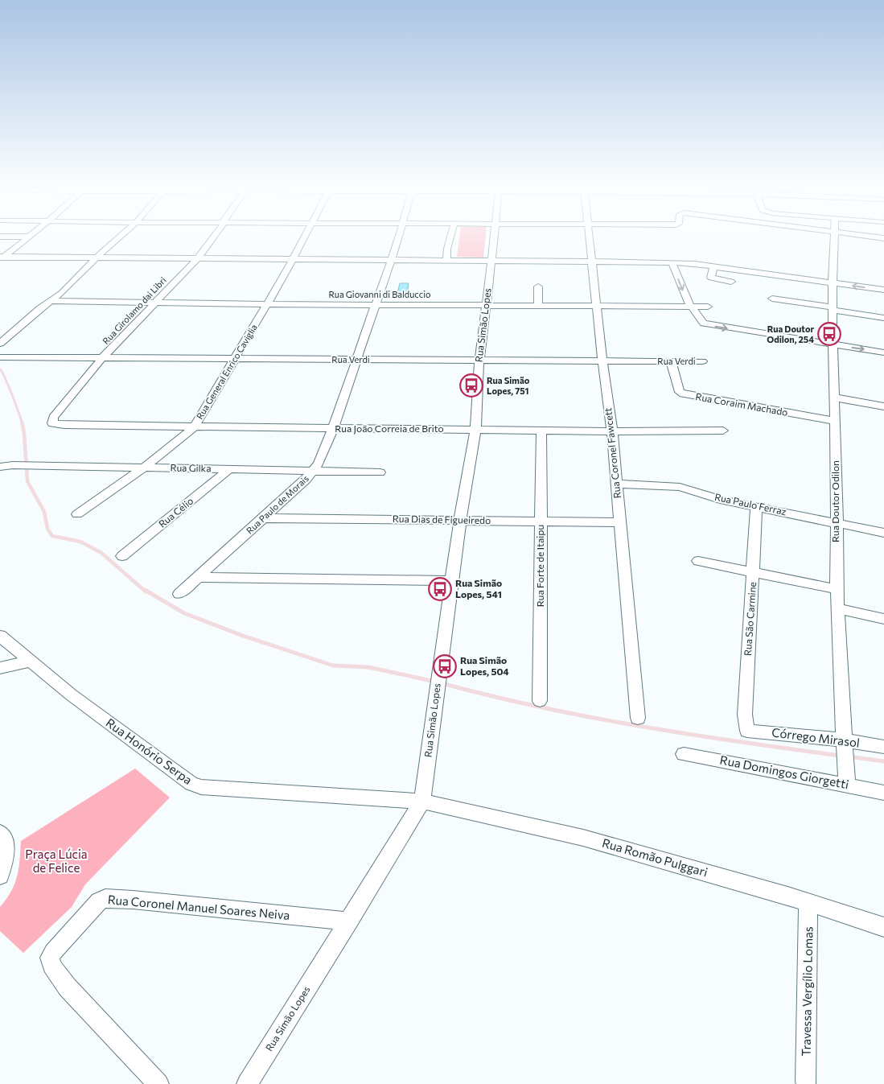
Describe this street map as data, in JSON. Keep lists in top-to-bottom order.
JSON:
{
  "streets": {
    "street": [
      "Rua Giovanni di Balduccio",
      "Rua Girolamo dai Libri",
      "Rua Simão Lopes",
      "Rua Verdi",
      "Rua General Enrico Caviglia",
      "Rua Coraim Machado",
      "Rua João Correia de Brito",
      "Rua Coronel Fawcett",
      "Rua Gilka",
      "Rua Doutor Odilon",
      "Rua Paulo de Morais",
      "Rua Paulo Ferraz",
      "Rua Célio",
      "Rua Dias de Figueiredo",
      "Rua Forte de Itaipu",
      "Rua São Carmine",
      "Córrego Mirasol",
      "Rua Honório Serpa",
      "Rua Domingos Giorgetti",
      "Rua Romão Pulggari",
      "Rua Coronel Manuel Soares Neiva",
      "Travessa Vergílio Lomas"
    ]
  },
  "crossings": [
    ["Rua Giovanni di Balduccio", "Rua Girolamo dai Libri"],
    ["Rua Giovanni di Balduccio", "Rua Simão Lopes"],
    ["Rua Giovanni di Balduccio", "Rua General Enrico Caviglia"],
    ["Rua Giovanni di Balduccio", "Rua Coronel Fawcett"],
    ["Rua Giovanni di Balduccio", "Rua Paulo de Morais"],
    ["Rua Girolamo dai Libri", "Rua Verdi"],
    ["Rua Girolamo dai Libri", "Rua João Correia de Brito"],
    ["Rua Simão Lopes", "Rua Verdi"],
    ["Rua Simão Lopes", "Rua João Correia de Brito"],
    ["Rua Simão Lopes", "Rua Dias de Figueiredo"],
    ["Rua Simão Lopes", "Rua Honório Serpa"],
    ["Rua Simão Lopes", "Rua Romão Pulggari"],
    ["Rua Simão Lopes", "Rua Coronel Manuel Soares Neiva"],
    ["Rua Verdi", "Rua General Enrico Caviglia"],
    ["Rua Verdi", "Rua Coraim Machado"],
    ["Rua Verdi", "Rua Coronel Fawcett"],
    ["Rua Verdi", "Rua Paulo de Morais"],
    ["Rua General Enrico Caviglia", "Rua João Correia de Brito"],
    ["Rua General Enrico Caviglia", "Rua Gilka"],
    ["Rua Coraim Machado", "Rua Doutor Odilon"],
    ["Rua João Correia de Brito", "Rua Coronel Fawcett"],
    ["Rua João Correia de Brito", "Rua Paulo de Morais"],
    ["Rua João Correia de Brito", "Rua Forte de Itaipu"],
    ["Rua Coronel Fawcett", "Rua Paulo Ferraz"],
    ["Rua Coronel Fawcett", "Rua Dias de Figueiredo"],
    ["Rua Gilka", "Rua Paulo de Morais"],
    ["Rua Gilka", "Rua Célio"],
    ["Rua Doutor Odilon", "Rua Paulo Ferraz"],
    ["Rua Doutor Odilon", "Córrego Mirasol"],
    ["Rua Doutor Odilon", "Rua Domingos Giorgetti"],
    ["Rua Paulo de Morais", "Rua Dias de Figueiredo"],
    ["Rua Paulo Ferraz", "Rua São Carmine"],
    ["Rua Dias de Figueiredo", "Rua Forte de Itaipu"],
    ["Rua São Carmine", "Córrego Mirasol"],
    ["Rua Honório Serpa", "Rua Romão Pulggari"],
    ["Rua Romão Pulggari", "Travessa Vergílio Lomas"]
  ],
  "parks": ["Praça Lúcia de Felice"],
  "places": {
    "bus stop": [
      "Rua Doutor Odilon, 254",
      "Rua Simão Lopes, 751",
      "Rua Simão Lopes, 541",
      "Rua Simão Lopes, 504"
    ]
  }
}
